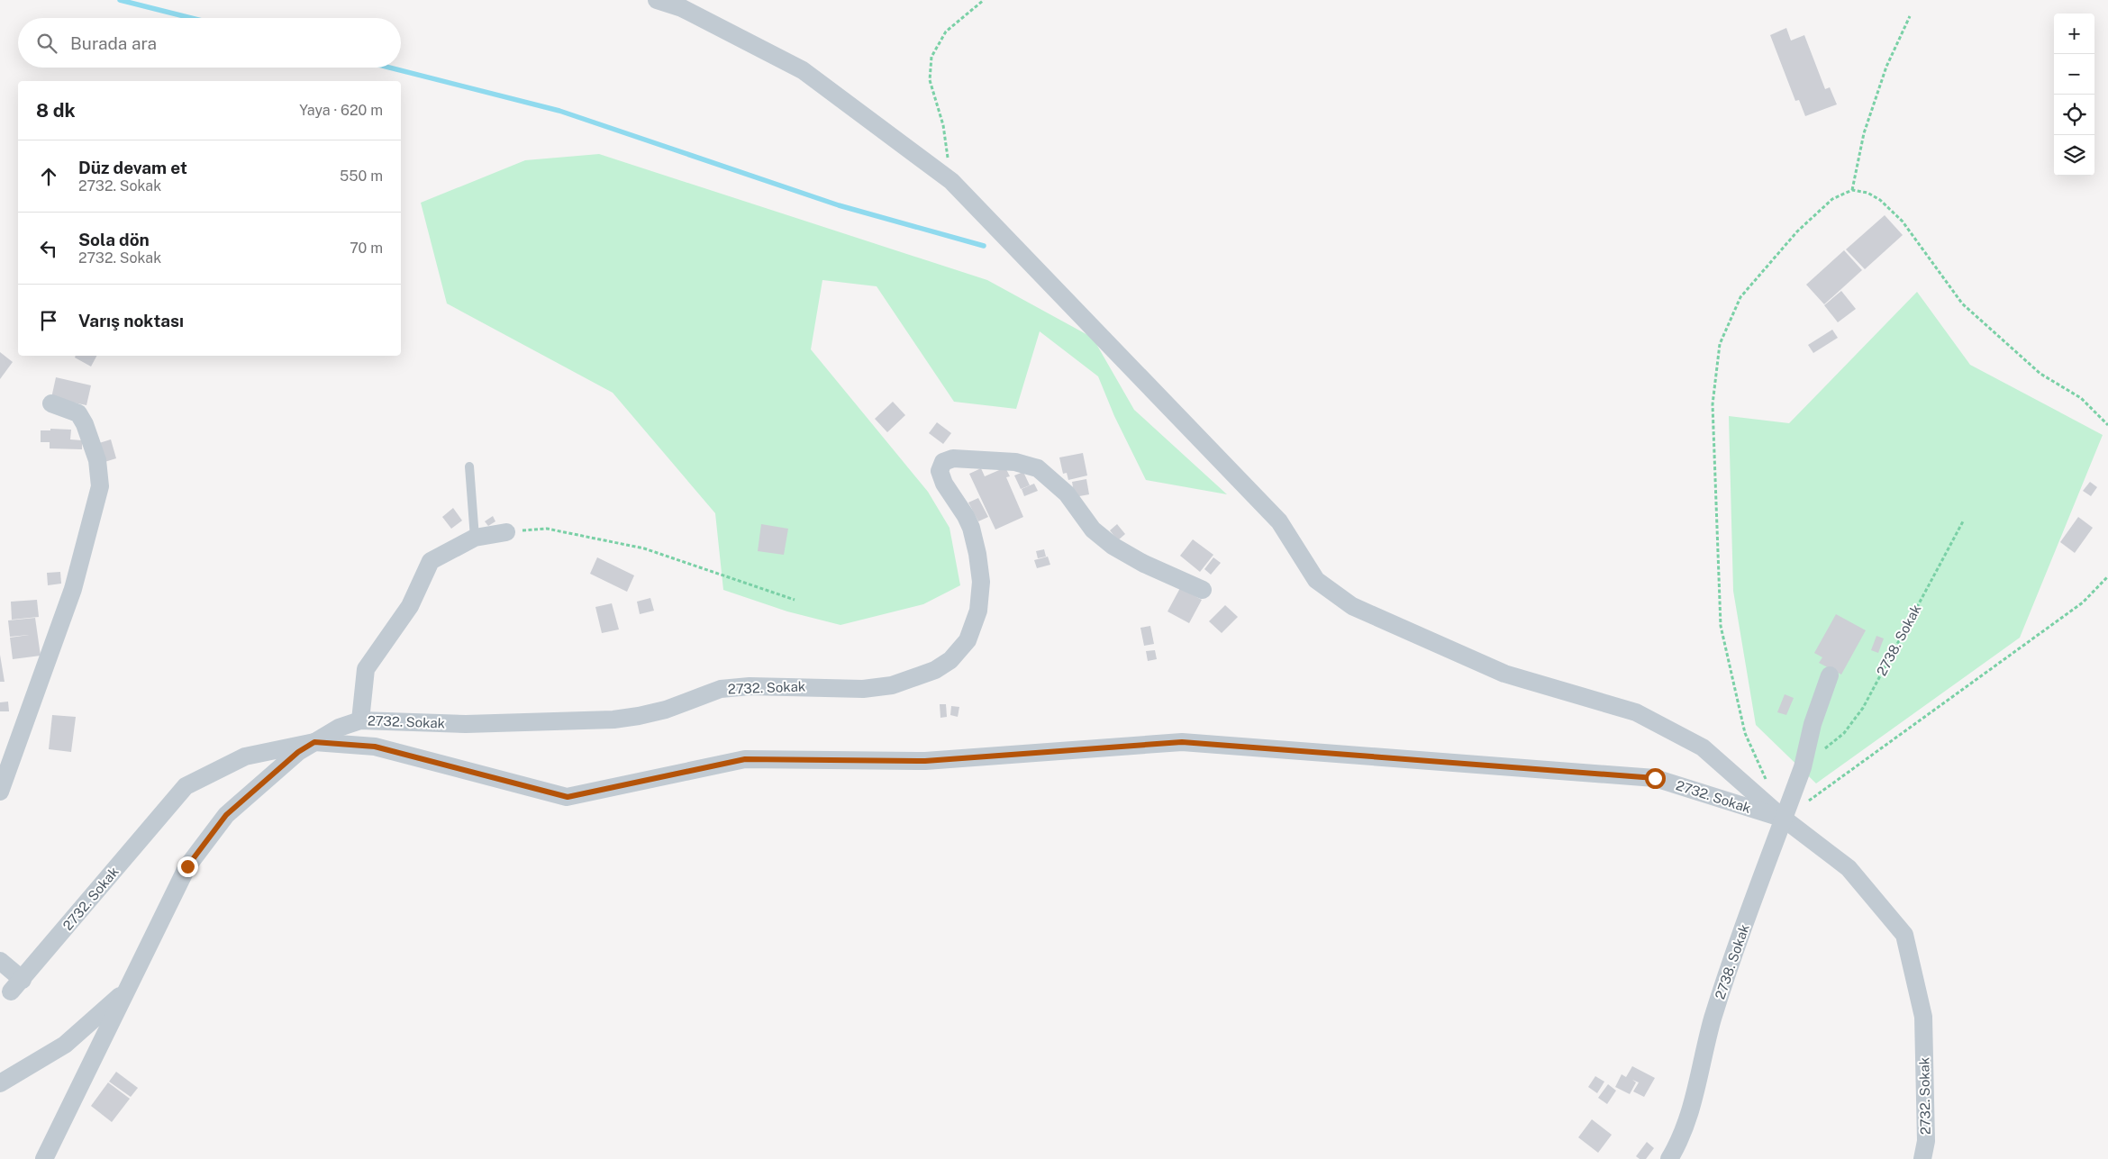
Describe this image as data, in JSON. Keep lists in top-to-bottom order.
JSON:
{
  "streets": {
    "street": ["2738. Sokak", "2732. Sokak"]
  },
  "crossings": [
    ["2738. Sokak", "2732. Sokak"]
  ],
  "page": {
    "map_buttons": ["+", "−"],
    "search": "Burada ara",
    "heading": ["8 dk", "Yaya · 620 m"],
    "list": [
      ["Düz devam et", "2732. Sokak", "550 m"],
      ["Sola dön", "2732. Sokak", "70 m"],
      "Varış noktası"
    ]
  }
}
